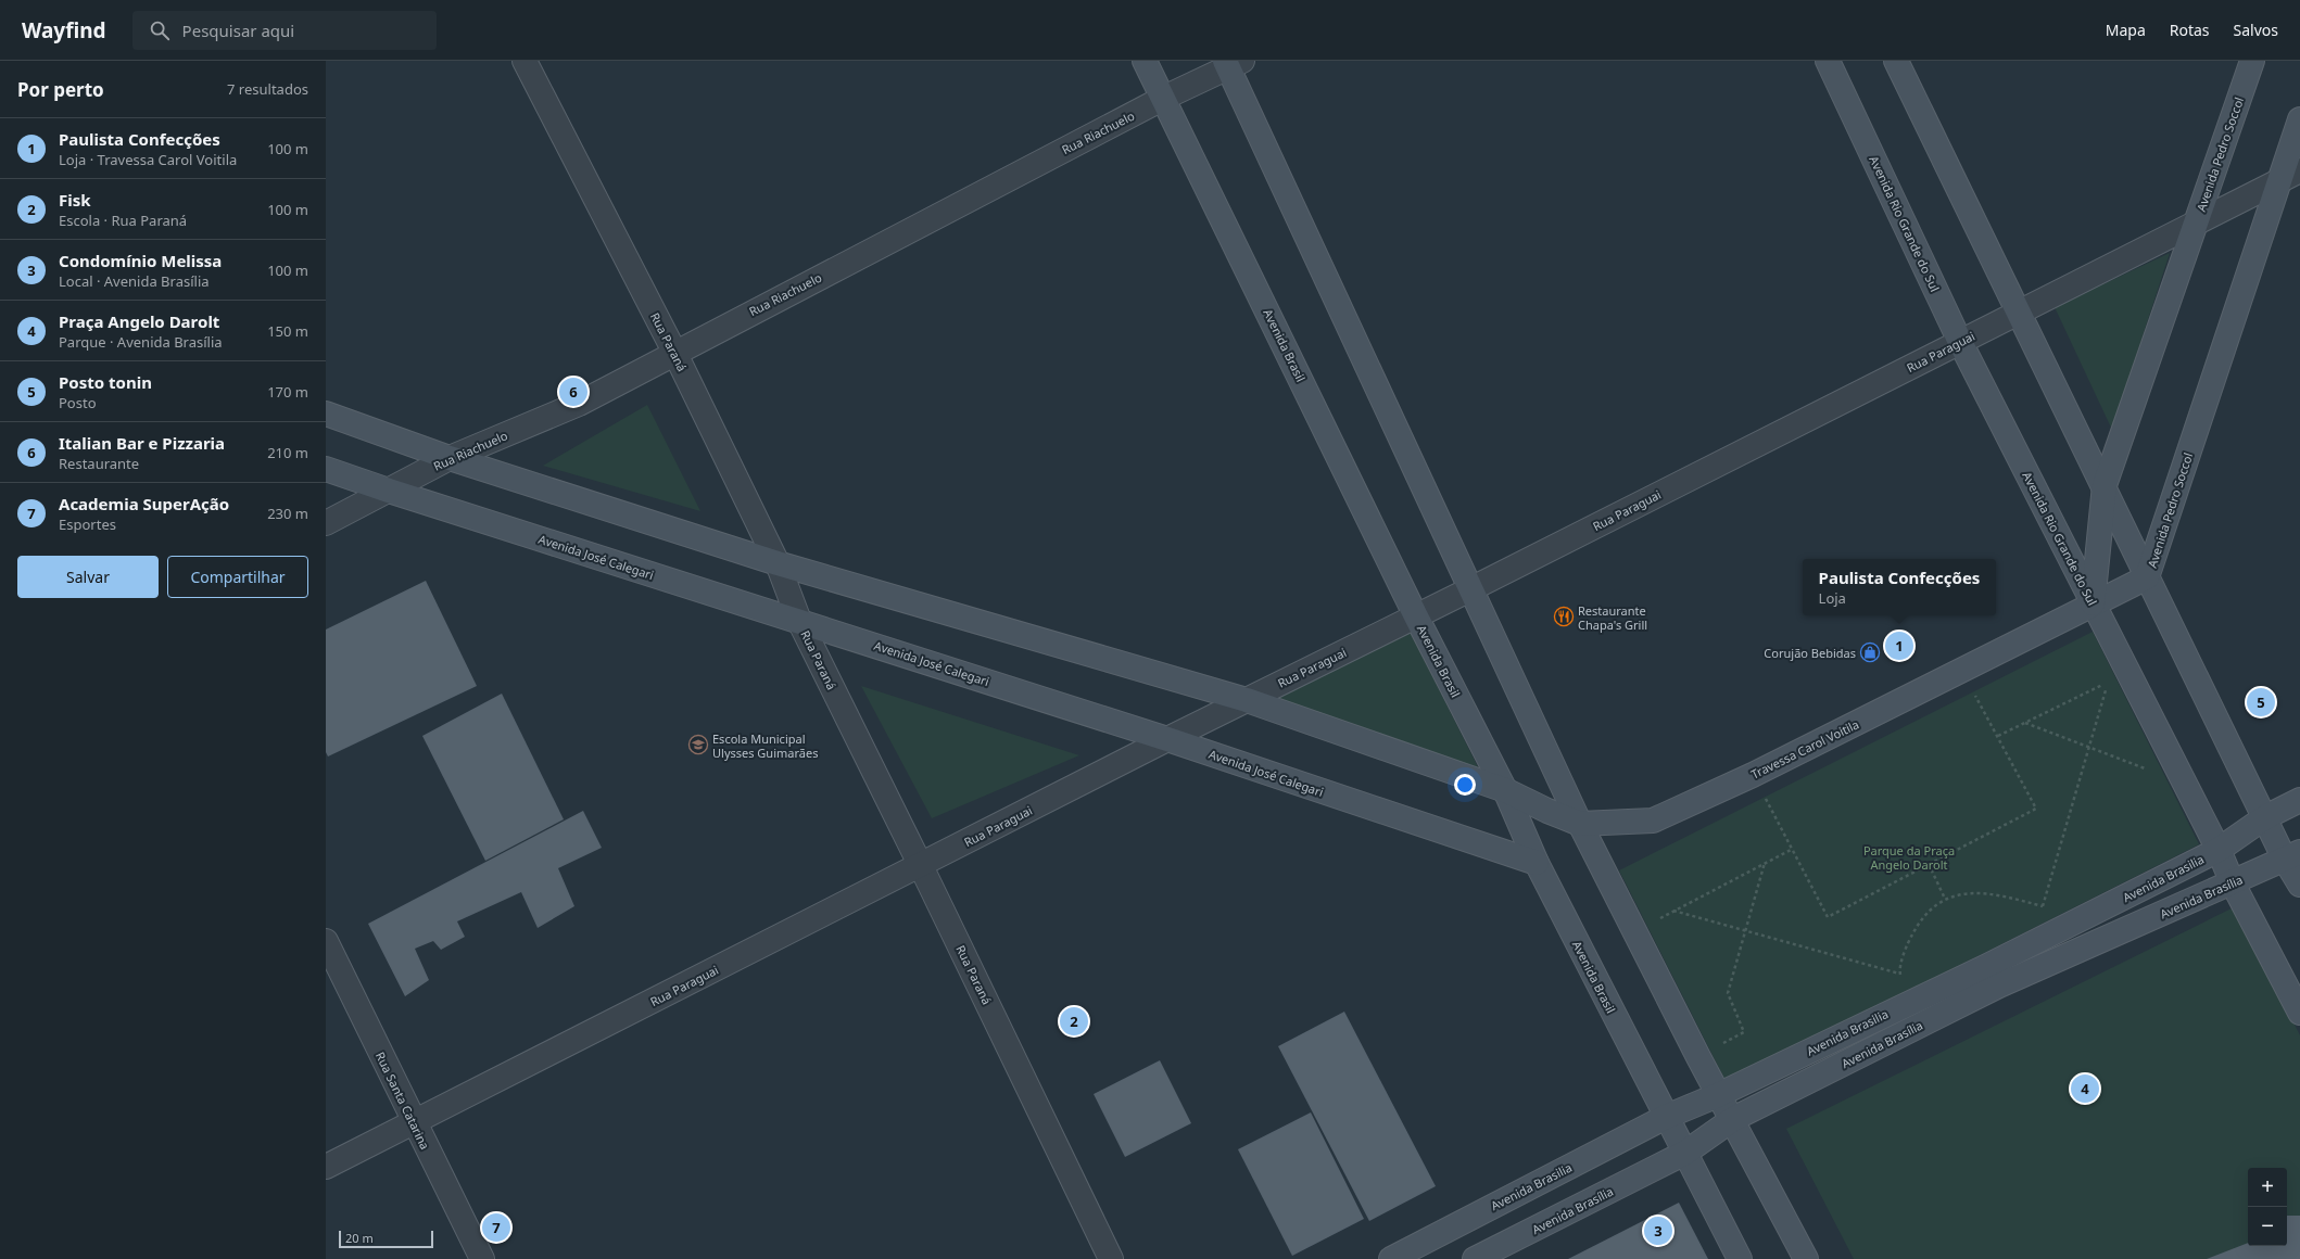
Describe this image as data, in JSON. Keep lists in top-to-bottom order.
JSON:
{
  "streets": {
    "street": [
      "Rua Riachuelo",
      "Avenida Pedro Soccol",
      "Avenida Rio Grande do Sul",
      "Rua Paraná",
      "Avenida Brasil",
      "Rua Paraguai",
      "Avenida José Calegari",
      "Travessa Carol Voitila",
      "Avenida Brasilia",
      "Avenida Brasília",
      "Rua Santa Catarina"
    ]
  },
  "crossings": [
    ["Rua Riachuelo", "Rua Paraná"],
    ["Rua Riachuelo", "Avenida Brasil"],
    ["Rua Riachuelo", "Avenida José Calegari"],
    ["Avenida Pedro Soccol", "Avenida Rio Grande do Sul"],
    ["Avenida Pedro Soccol", "Rua Paraguai"],
    ["Avenida Pedro Soccol", "Travessa Carol Voitila"],
    ["Avenida Rio Grande do Sul", "Rua Paraguai"],
    ["Avenida Rio Grande do Sul", "Travessa Carol Voitila"],
    ["Avenida Rio Grande do Sul", "Avenida Brasilia"],
    ["Avenida Rio Grande do Sul", "Avenida Brasília"],
    ["Rua Paraná", "Rua Paraguai"],
    ["Rua Paraná", "Avenida José Calegari"],
    ["Avenida Brasil", "Rua Paraguai"],
    ["Avenida Brasil", "Avenida José Calegari"],
    ["Avenida Brasil", "Travessa Carol Voitila"],
    ["Avenida Brasil", "Avenida Brasilia"],
    ["Avenida Brasil", "Avenida Brasília"],
    ["Rua Paraguai", "Avenida José Calegari"],
    ["Rua Paraguai", "Rua Santa Catarina"],
    ["Avenida Brasilia", "Avenida Brasília"]
  ],
  "parks": ["Parque da Praça Angelo Darolt"],
  "places": {
    "restaurant": ["Restaurante Chapa's Grill"],
    "shop": ["Corujão Bebidas"],
    "school or university": ["Escola Municipal Ulysses Guimarães"]
  },
  "scale_bar": "20 m",
  "page": {
    "header": "Wayfind",
    "search": "Pesquisar aqui",
    "nav": ["Mapa", "Rotas", "Salvos"],
    "heading": ["Por perto", "7 resultados"],
    "list": [
      {
        "mark": "1",
        "name": "Paulista Confecções",
        "note": "Loja · Travessa Carol Voitila",
        "value": "100 m"
      },
      {
        "mark": "2",
        "name": "Fisk",
        "note": "Escola · Rua Paraná",
        "value": "100 m"
      },
      {
        "mark": "3",
        "name": "Condomínio Melissa",
        "note": "Local · Avenida Brasília",
        "value": "100 m"
      },
      {
        "mark": "4",
        "name": "Praça Angelo Darolt",
        "note": "Parque · Avenida Brasília",
        "value": "150 m"
      },
      {
        "mark": "5",
        "name": "Posto tonin",
        "note": "Posto",
        "value": "170 m"
      },
      {
        "mark": "6",
        "name": "Italian Bar e Pizzaria",
        "note": "Restaurante",
        "value": "210 m"
      },
      {
        "mark": "7",
        "name": "Academia SuperAção",
        "note": "Esportes",
        "value": "230 m"
      }
    ],
    "pins": [
      "6",
      "1",
      "5",
      "2",
      "4",
      "7",
      "3"
    ],
    "buttons": ["Salvar", "Compartilhar"],
    "popup": ["Paulista Confecções", "Loja"],
    "map_buttons": ["+", "−"],
    "scale": "20 m"
  }
}
